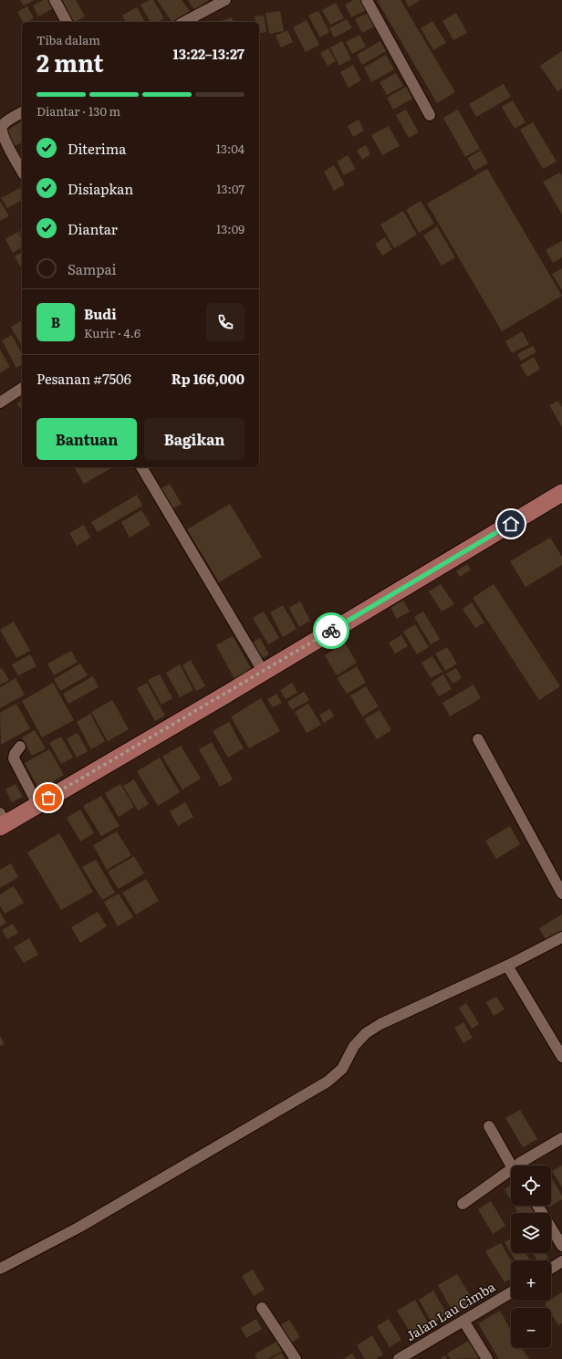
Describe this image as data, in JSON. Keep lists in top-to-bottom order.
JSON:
{
  "streets": {
    "street": ["Jalan Lau Cimba"]
  },
  "page": {
    "heading": ["2 mnt", "Tiba dalam", "13:22–13:27"],
    "panel": [
      "Budi",
      "Kurir · 4.6",
      "Pesanan #7506",
      "Rp 166,000"
    ],
    "bar": "Diantar · 130 m",
    "list": [
      ["Diterima", "13:04"],
      ["Disiapkan", "13:07"],
      ["Diantar", "13:09"],
      "Sampai"
    ],
    "round": "B",
    "buttons": ["Bantuan", "Bagikan"],
    "map_buttons": ["+", "−"]
  }
}
